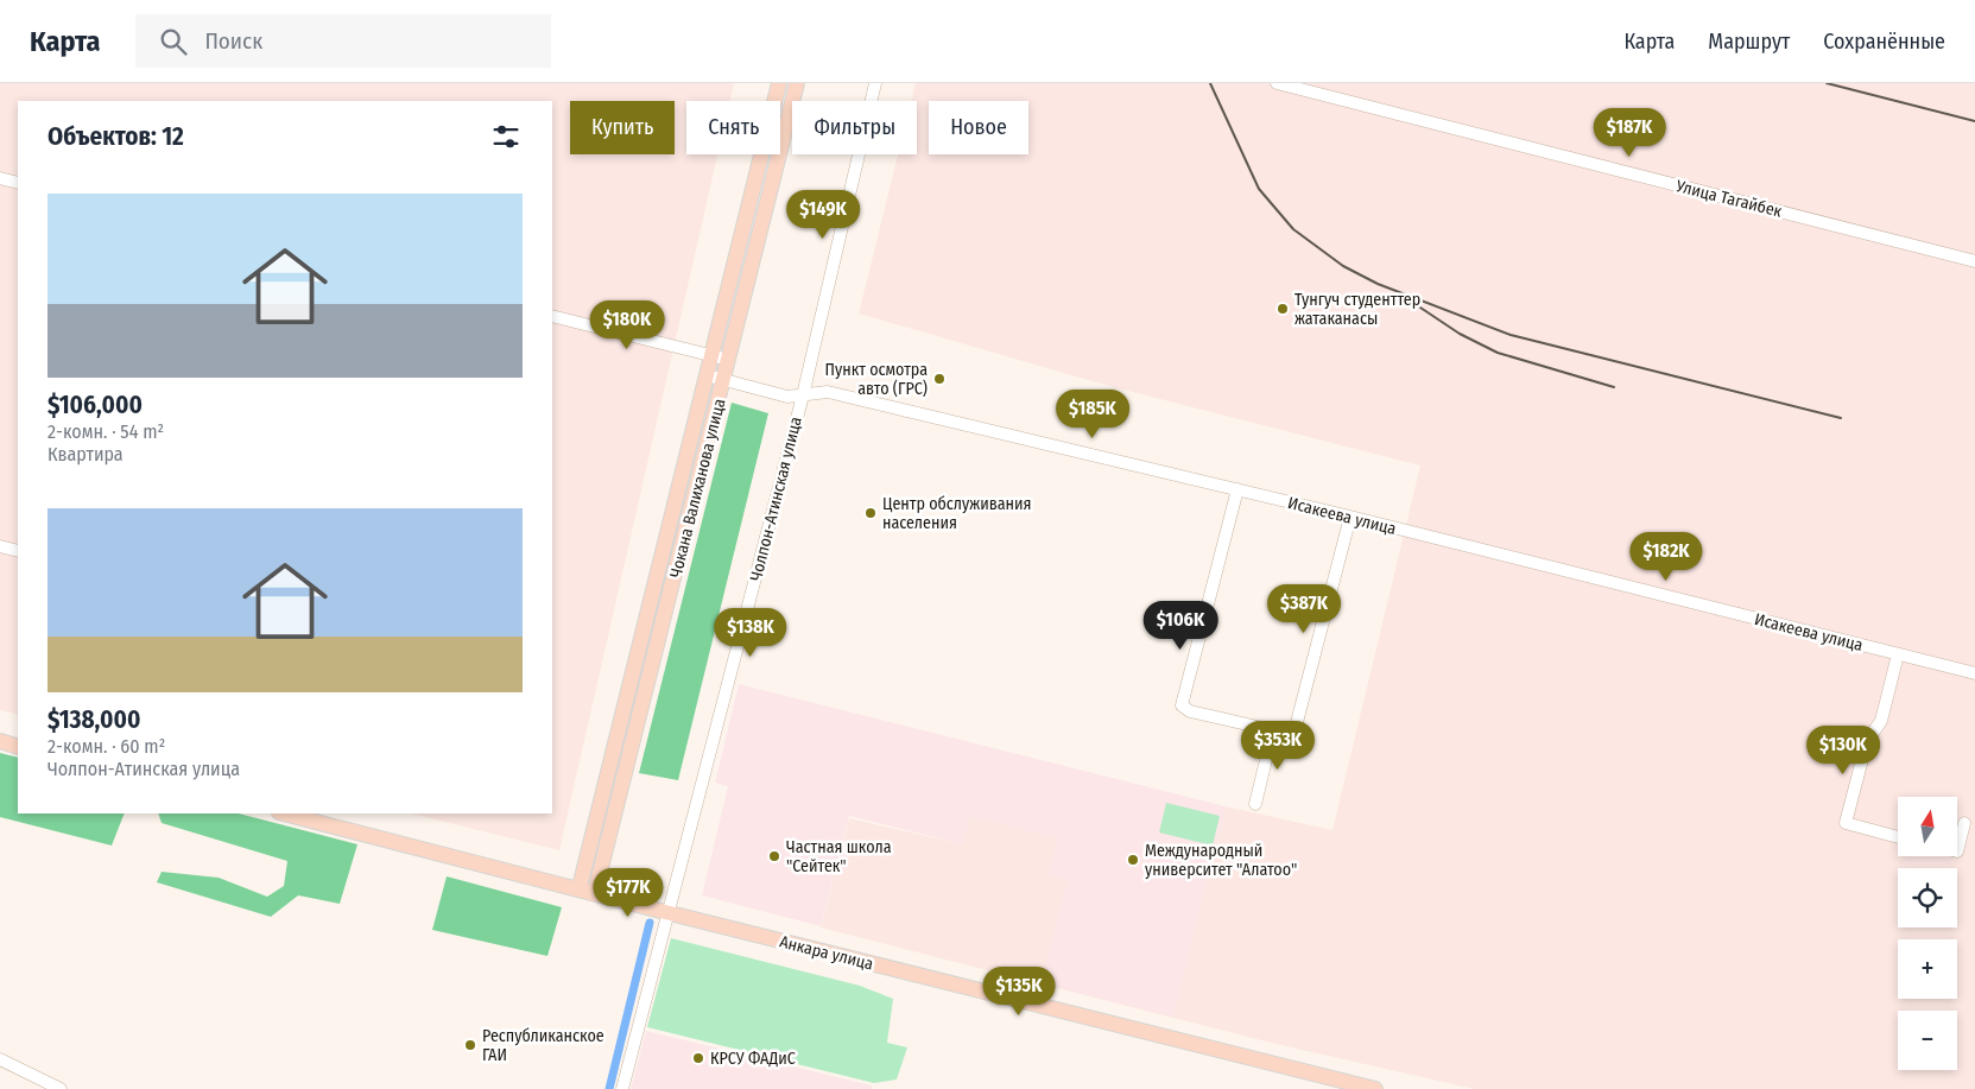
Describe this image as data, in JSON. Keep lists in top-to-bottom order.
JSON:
{
  "streets": {
    "main road": ["Чокана Валиханова улица", "Анкара улица"],
    "street": ["Улица Тагайбек", "Чолпон-Атинская улица", "Исакеева улица"]
  },
  "crossings": [
    ["Чокана Валиханова улица", "Исакеева улица"],
    ["Чокана Валиханова улица", "Анкара улица"],
    ["Чолпон-Атинская улица", "Исакеева улица"],
    ["Чолпон-Атинская улица", "Анкара улица"]
  ],
  "places": [
    "Тунгуч студенттер жатаканасы",
    "Пункт осмотра авто (ГРС)",
    "Центр обслуживания населения",
    "Частная школа \"Сейтек\"",
    "Международный университет \"Алатоо\"",
    "Республиканское ГАИ",
    "КРСУ ФАДиС"
  ],
  "north": "top",
  "page": {
    "header": "Карта",
    "search": "Поиск",
    "nav": ["Карта", "Маршрут", "Сохранённые"],
    "chip": [
      "Купить",
      "Снять",
      "Фильтры",
      "Новое"
    ],
    "heading": "Объектов: 12",
    "price": [
      "$187K",
      "$149K",
      "$180K",
      "$185K",
      "$182K",
      "$387K",
      "$106K",
      "$138K",
      "$353K",
      "$130K",
      "$177K",
      "$135K"
    ],
    "list": [
      {
        "name": "$106,000",
        "note": "2-комн. · 54 m² · Квартира"
      },
      {
        "name": "$138,000",
        "note": "2-комн. · 60 m² · Чолпон-Атинская улица"
      }
    ],
    "map_buttons": ["+", "−"]
  }
}
